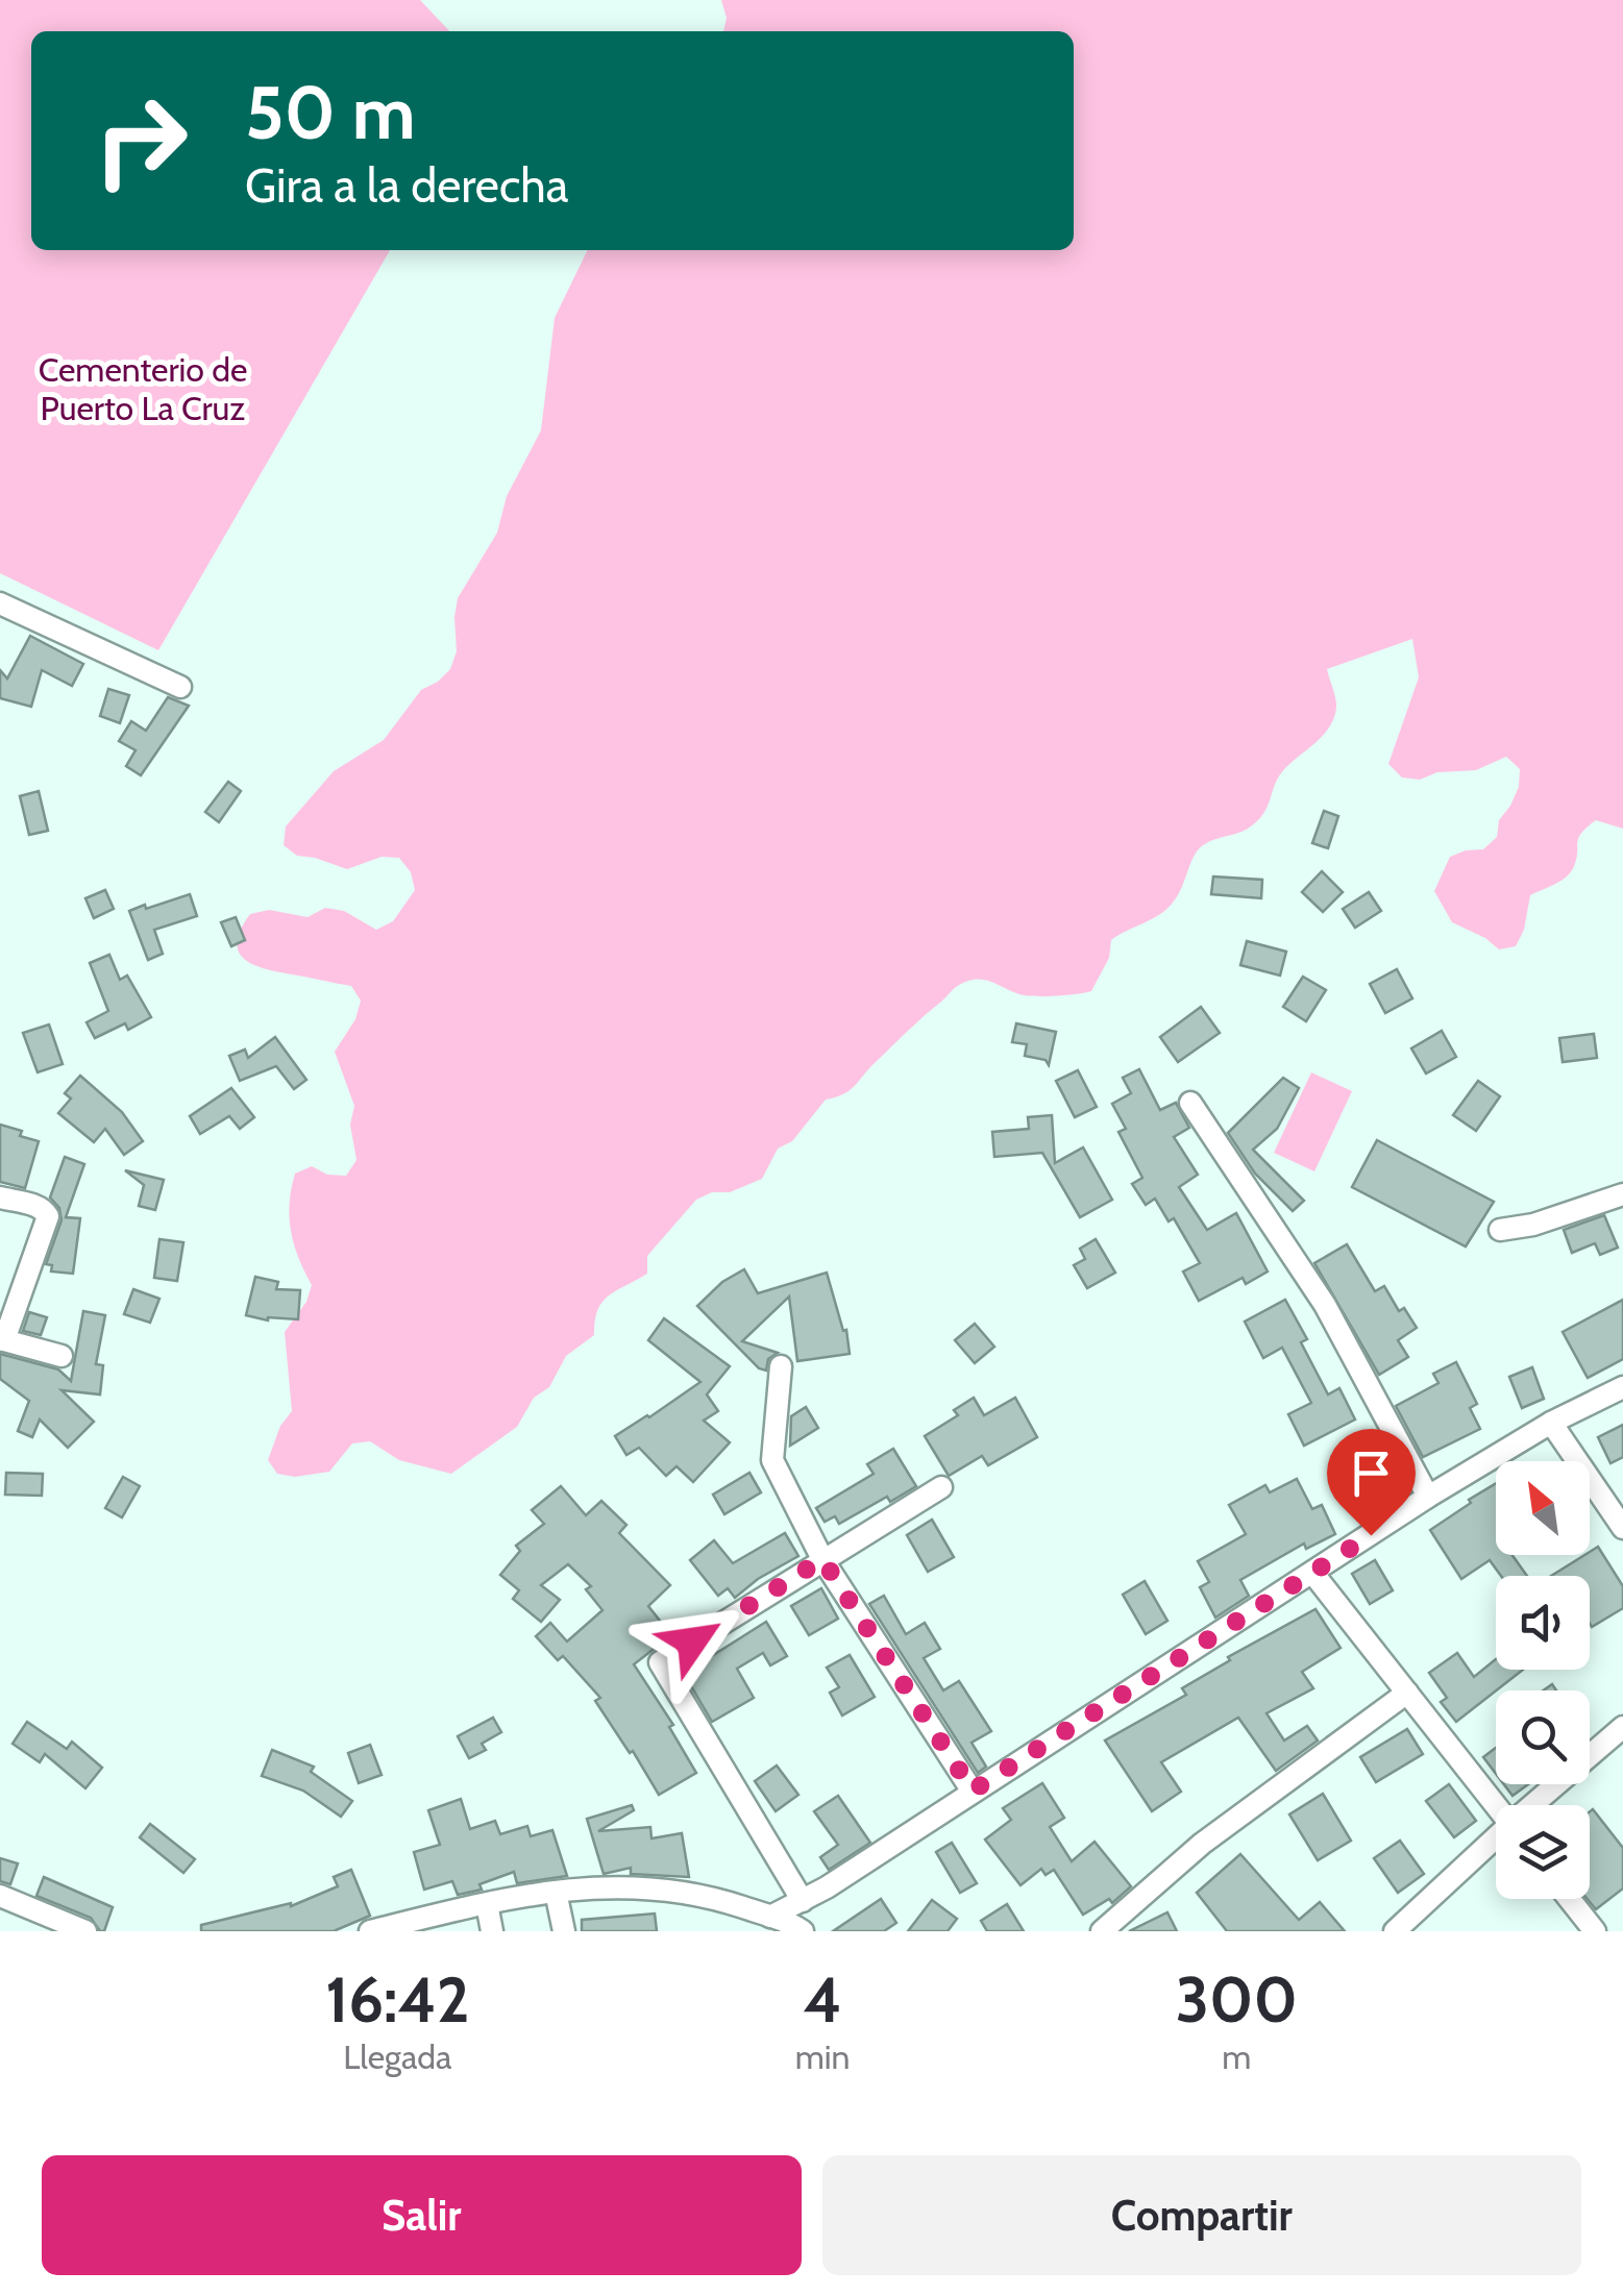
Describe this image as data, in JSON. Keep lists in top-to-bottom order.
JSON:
{
  "parks": ["Cementerio de Puerto La Cruz"],
  "north": "top left",
  "page": {
    "turn": ["50 m", "Gira a la derecha"],
    "eta": [
      "16:42",
      "Llegada",
      "4",
      "min",
      "300",
      "m"
    ],
    "buttons": ["Salir", "Compartir"]
  }
}
